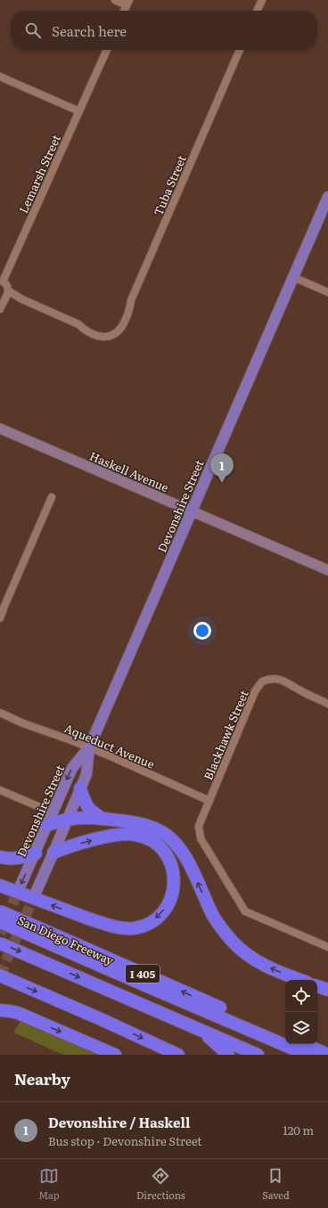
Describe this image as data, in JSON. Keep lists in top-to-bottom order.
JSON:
{
  "streets": {
    "highway": ["San Diego Freeway", "I 405"],
    "main road": ["Haskell Avenue", "Devonshire Street"],
    "street": [
      "Lemarsh Street",
      "Tuba Street",
      "Blackhawk Street",
      "Aqueduct Avenue"
    ]
  },
  "crossings": [
    ["Lemarsh Street", "Tuba Street"],
    ["Haskell Avenue", "Devonshire Street"],
    ["Devonshire Street", "Aqueduct Avenue"],
    ["Blackhawk Street", "Aqueduct Avenue"]
  ],
  "page": {
    "search": "Search here",
    "pins": "1",
    "heading": "Nearby",
    "list": [
      {
        "mark": "1",
        "name": "Devonshire / Haskell",
        "note": "Bus stop · Devonshire Street",
        "value": "120 m"
      }
    ],
    "nav": ["Map", "Directions", "Saved"]
  }
}
